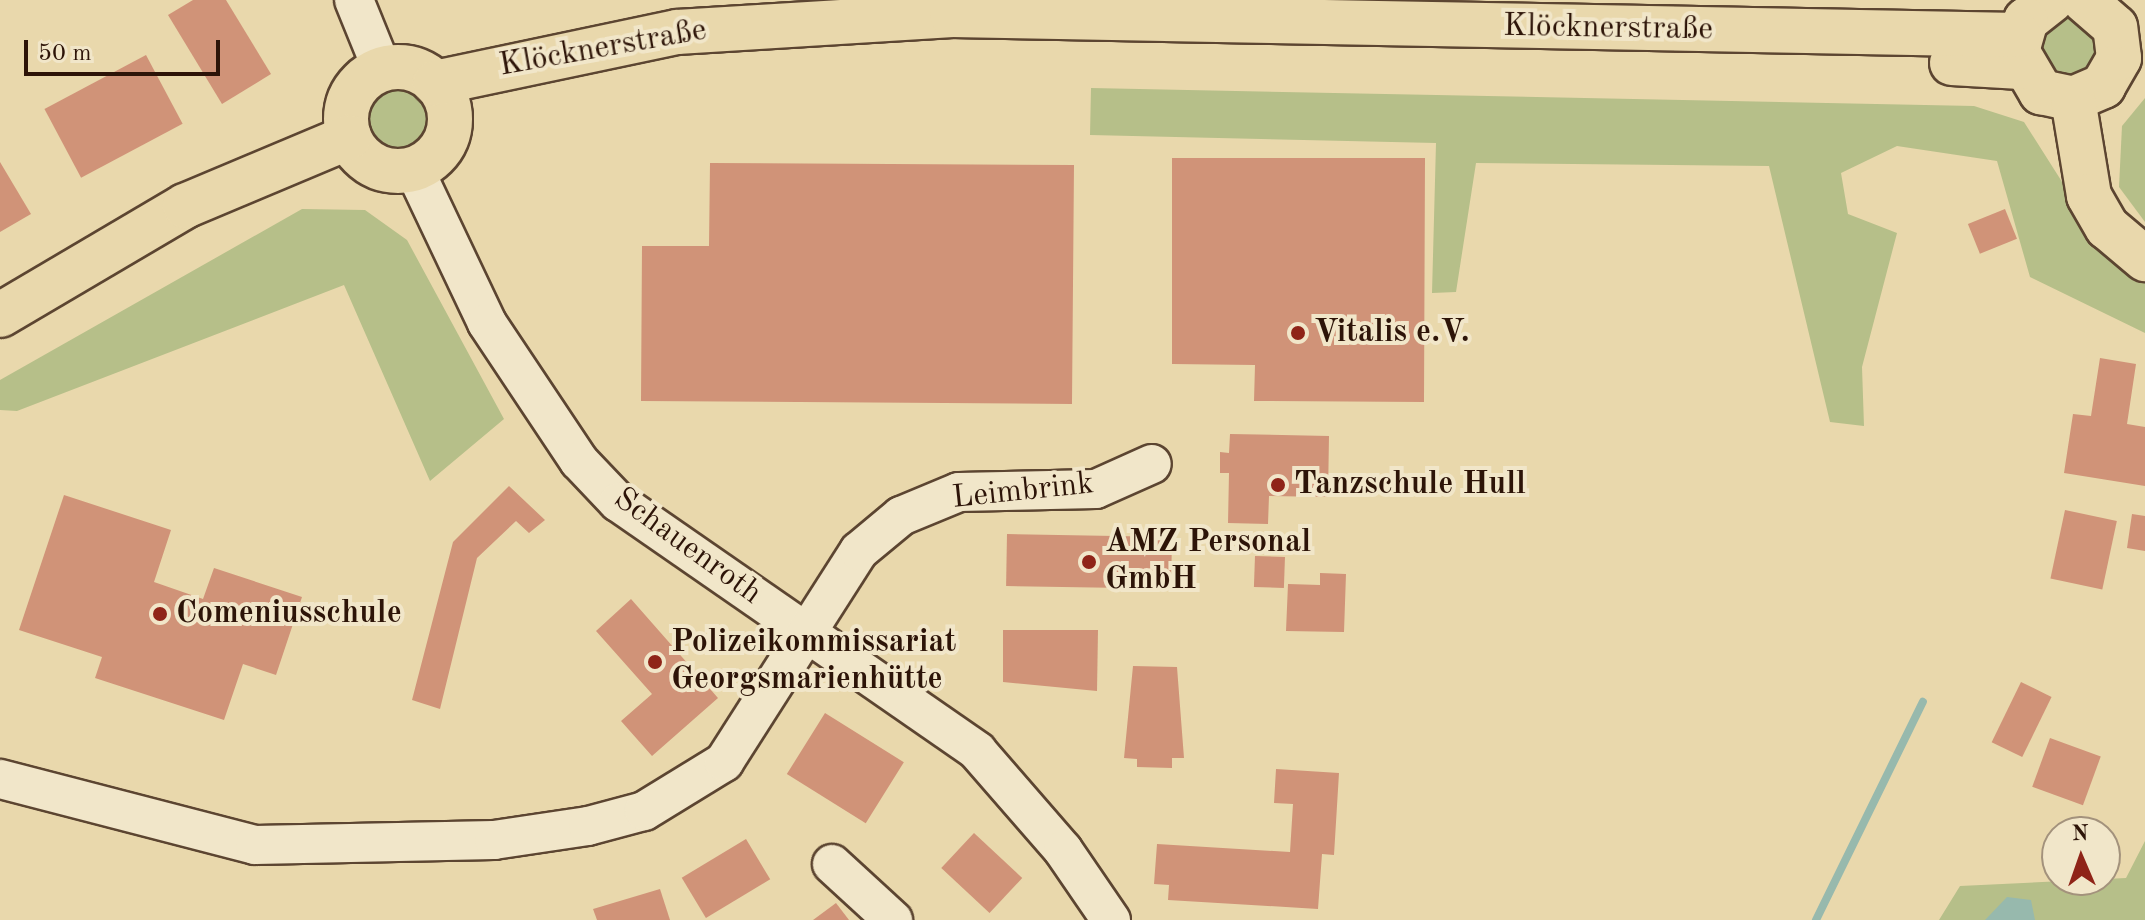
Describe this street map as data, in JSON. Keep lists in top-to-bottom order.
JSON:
{
  "streets": {
    "main road": ["Klöcknerstraße"],
    "street": ["Leimbrink", "Schauenroth"]
  },
  "crossings": [
    ["Klöcknerstraße", "Schauenroth"],
    ["Leimbrink", "Schauenroth"]
  ],
  "places": [
    "Vitalis e.V.",
    "Tanzschule Hull",
    "AMZ Personal GmbH",
    "Comeniusschule",
    "Polizeikommissariat Georgsmarienhütte"
  ],
  "scale_bar": "50 m",
  "north": "top"
}
